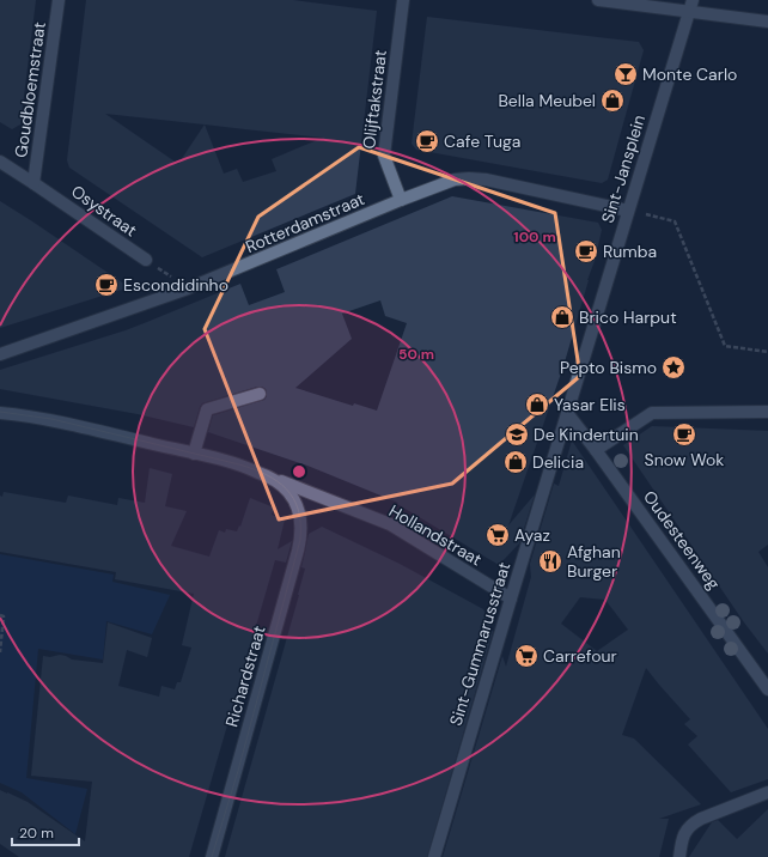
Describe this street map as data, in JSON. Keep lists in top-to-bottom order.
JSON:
{
  "streets": {
    "street": [
      "Goudbloemstraat",
      "Olijftakstraat",
      "Sint-Jansplein",
      "Osystraat",
      "Rotterdamstraat",
      "Hollandstraat",
      "Oudesteenweg",
      "Sint-Gummarusstraat",
      "Richardstraat"
    ]
  },
  "crossings": [
    ["Goudbloemstraat", "Osystraat"],
    ["Olijftakstraat", "Rotterdamstraat"],
    ["Sint-Jansplein", "Rotterdamstraat"],
    ["Sint-Jansplein", "Oudesteenweg"],
    ["Sint-Jansplein", "Sint-Gummarusstraat"],
    ["Hollandstraat", "Sint-Gummarusstraat"],
    ["Hollandstraat", "Richardstraat"],
    ["Oudesteenweg", "Sint-Gummarusstraat"]
  ],
  "places": {
    "bar": ["Monte Carlo"],
    "shop": [
      "Bella Meubel",
      "Brico Harput",
      "Yasar Elis",
      "Delicia"
    ],
    "cafe": [
      "Cafe Tuga",
      "Rumba",
      "Escondidinho",
      "Snow Wok"
    ],
    "place": ["Pepto Bismo"],
    "school or university": ["De Kindertuin"],
    "supermarket": ["Ayaz", "Carrefour"],
    "restaurant": ["Afghan Burger"]
  },
  "scale_bar": "20 m",
  "rings": ["100 m", "50 m"]
}
